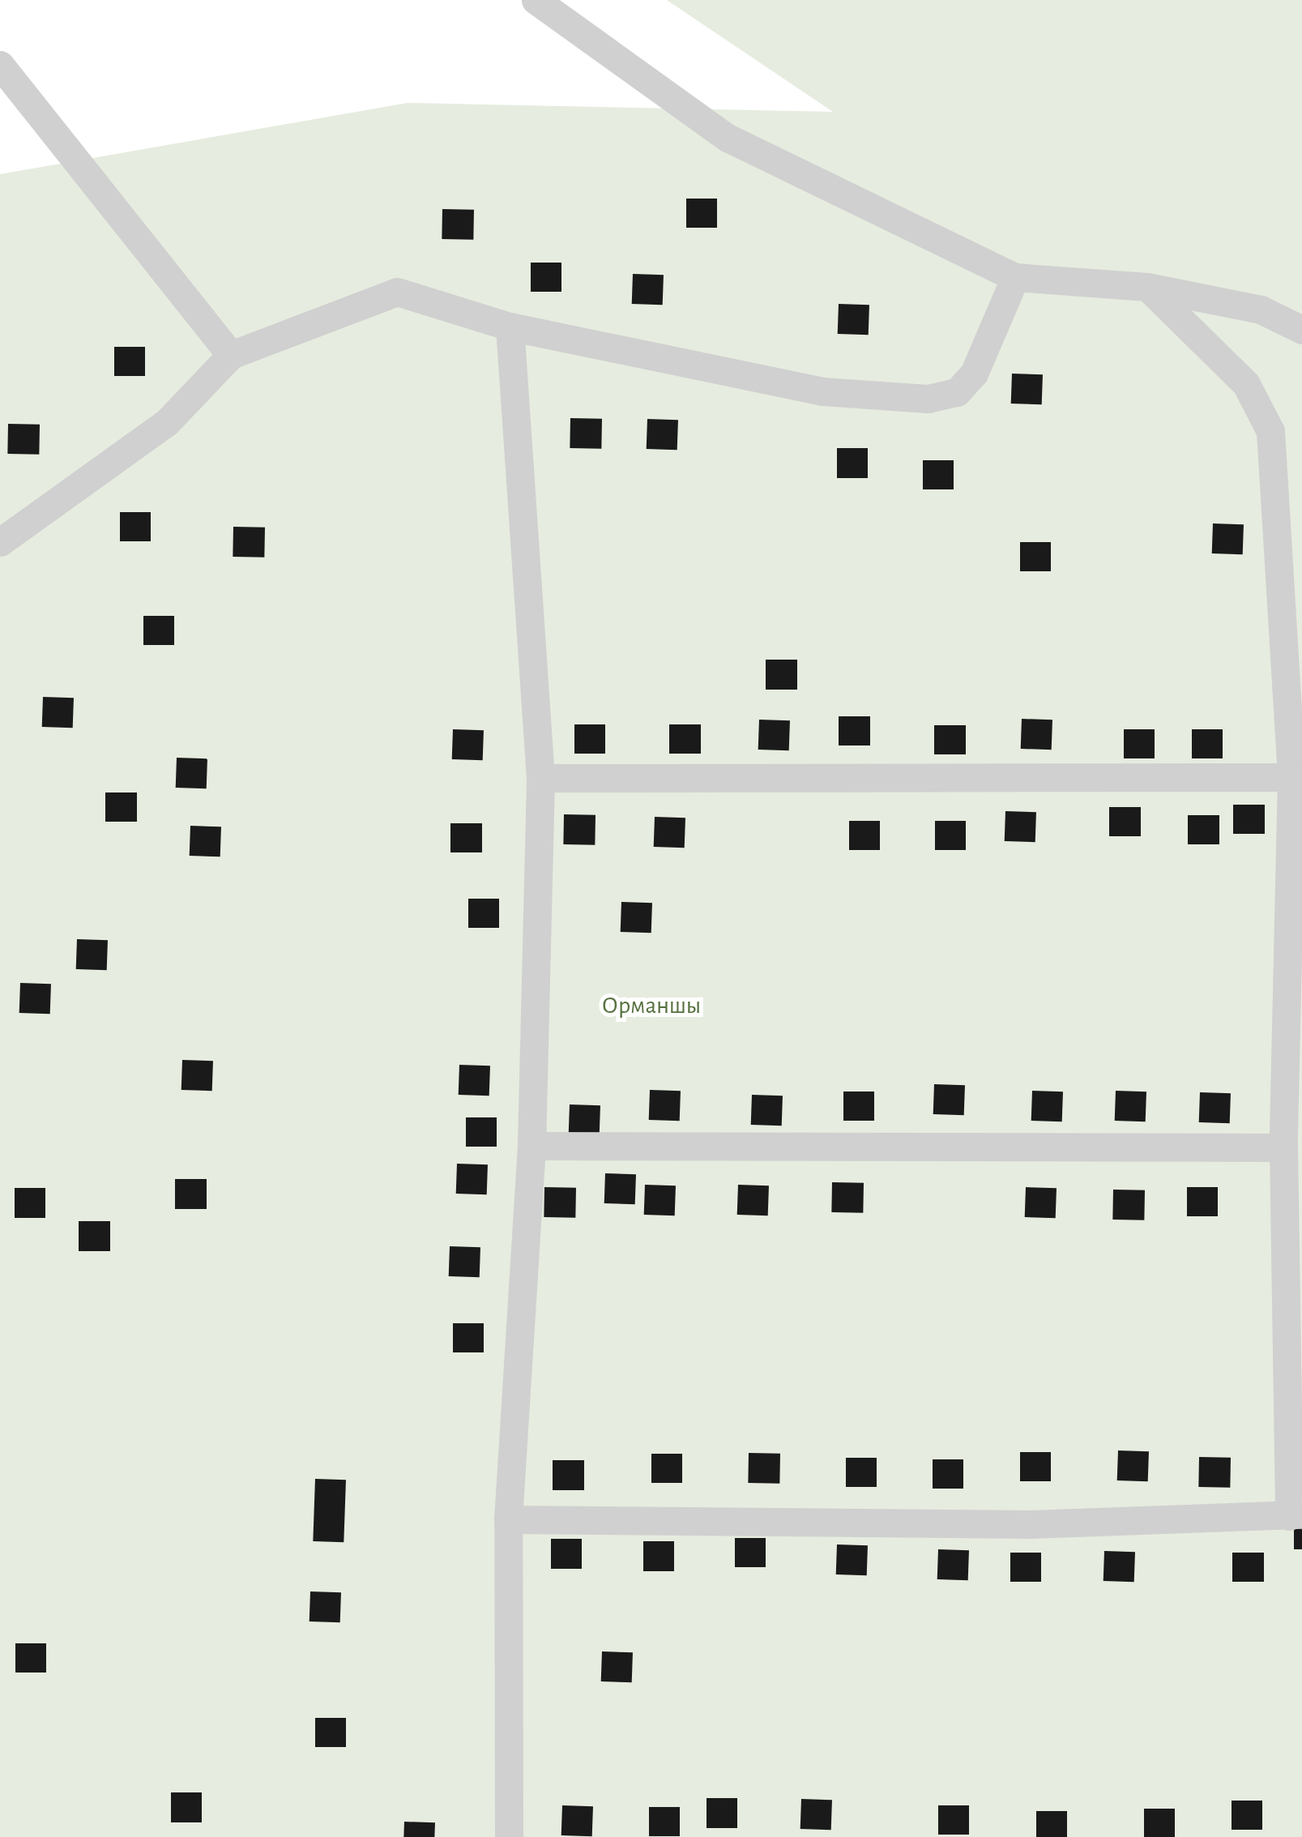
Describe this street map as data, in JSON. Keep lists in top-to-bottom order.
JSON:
{
  "parks": ["Орманшы"]
}
